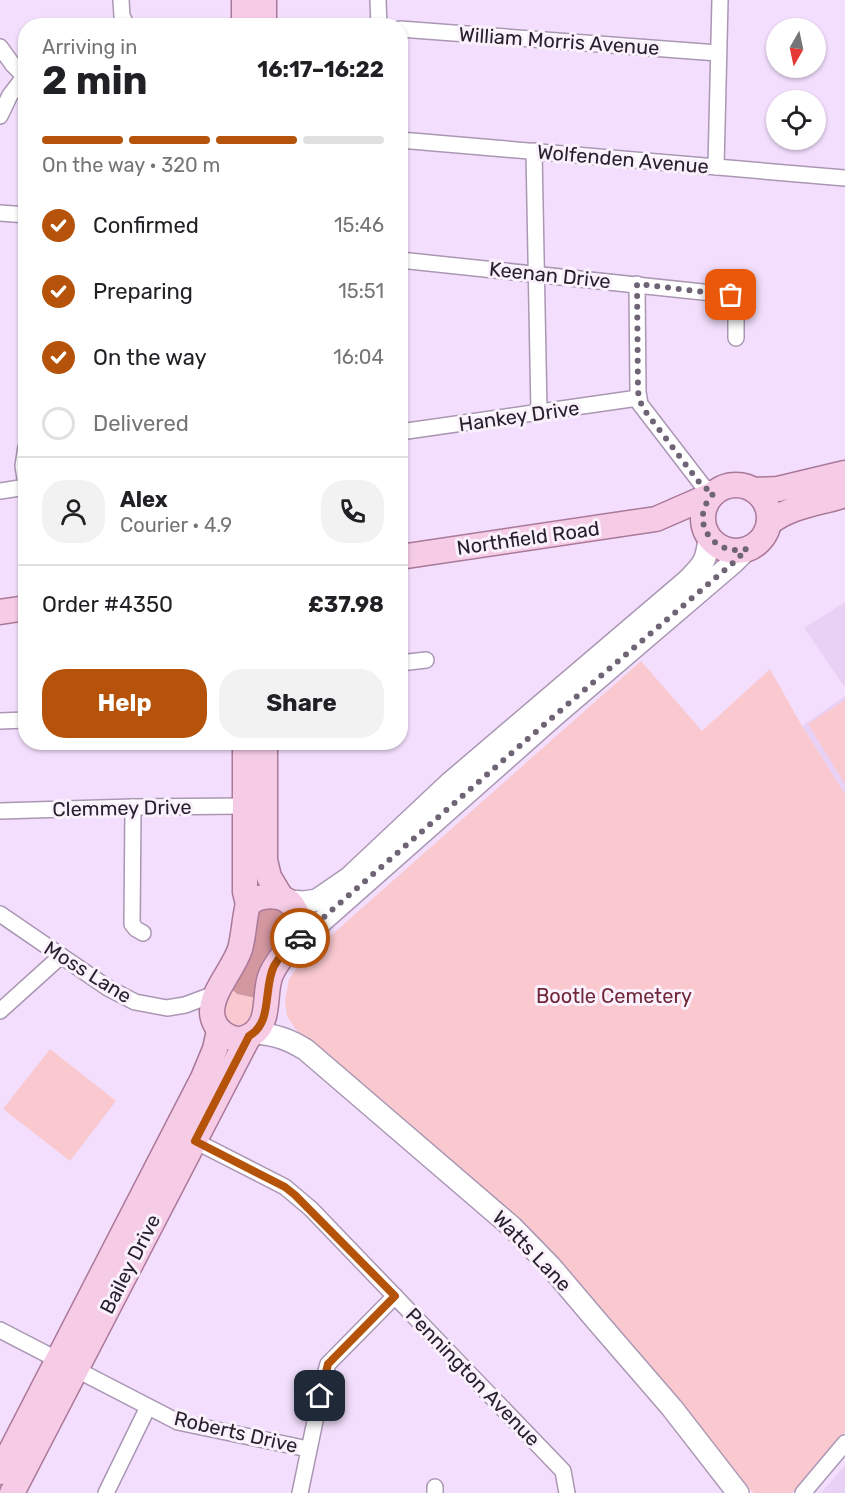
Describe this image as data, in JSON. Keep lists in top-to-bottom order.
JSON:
{
  "streets": {
    "main road": ["Northfield Road", "Bailey Drive"],
    "street": [
      "William Morris Avenue",
      "Wolfenden Avenue",
      "Keenan Drive",
      "Hankey Drive",
      "Clemmey Drive",
      "Moss Lane",
      "Watts Lane",
      "Pennington Avenue",
      "Roberts Drive"
    ]
  },
  "crossings": [
    ["Moss Lane", "Bailey Drive"],
    ["Watts Lane", "Bailey Drive"],
    ["Bailey Drive", "Pennington Avenue"],
    ["Bailey Drive", "Roberts Drive"]
  ],
  "parks": ["Bootle Cemetery"],
  "north": "bottom",
  "page": {
    "heading": ["2 min", "Arriving in", "16:17–16:22"],
    "panel": [
      "Alex",
      "Courier · 4.9",
      "Order #4350",
      "£37.98"
    ],
    "bar": "On the way · 320 m",
    "list": [
      ["Confirmed", "15:46"],
      ["Preparing", "15:51"],
      ["On the way", "16:04"],
      "Delivered"
    ],
    "buttons": ["Help", "Share"]
  }
}
